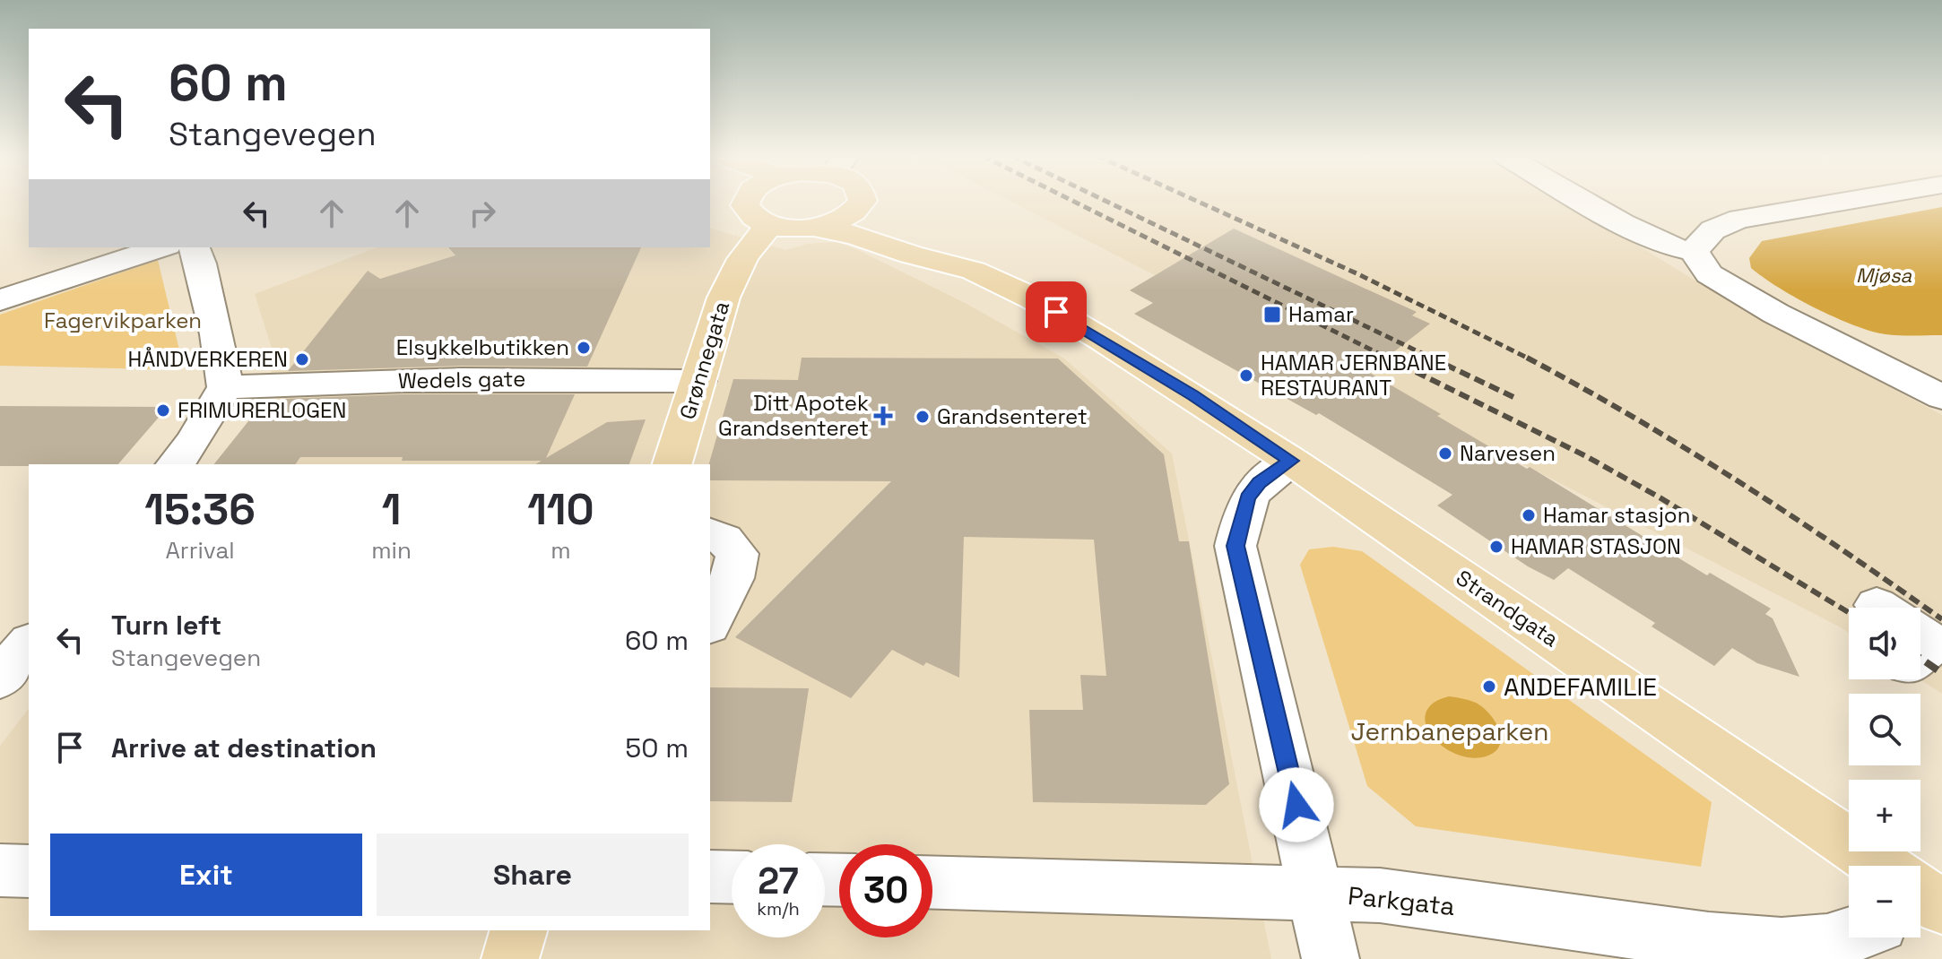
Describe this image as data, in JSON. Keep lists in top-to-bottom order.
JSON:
{
  "streets": {
    "main road": ["Grønnegata", "Strandgata"],
    "street": ["Wedels gate", "Parkgata"]
  },
  "crossings": [
    ["Grønnegata", "Wedels gate"]
  ],
  "water": ["Mjøsa"],
  "parks": ["Fagervikparken", "Jernbaneparken"],
  "places": {
    "transit": ["Hamar"],
    "other": [
      "Elsykkelbutikken",
      "HÅNDVERKEREN",
      "HAMAR JERNBANE RESTAURANT",
      "FRIMURERLOGEN",
      "Grandsenteret",
      "Narvesen",
      "Hamar stasjon",
      "HAMAR STASJON",
      "ANDEFAMILIE"
    ],
    "health": ["Ditt Apotek Grandsenteret"]
  },
  "page": {
    "turn": ["60 m", "Stangevegen"],
    "eta": [
      "15:36",
      "Arrival",
      "1",
      "min",
      "110",
      "m"
    ],
    "list": [
      {
        "name": "Turn left",
        "note": "Stangevegen",
        "value": "60 m"
      },
      {
        "name": "Arrive at destination",
        "value": "50 m"
      }
    ],
    "map_buttons": ["+", "−"],
    "buttons": ["Exit", "Share"],
    "speed": "27 km/h",
    "limit": "30"
  }
}
